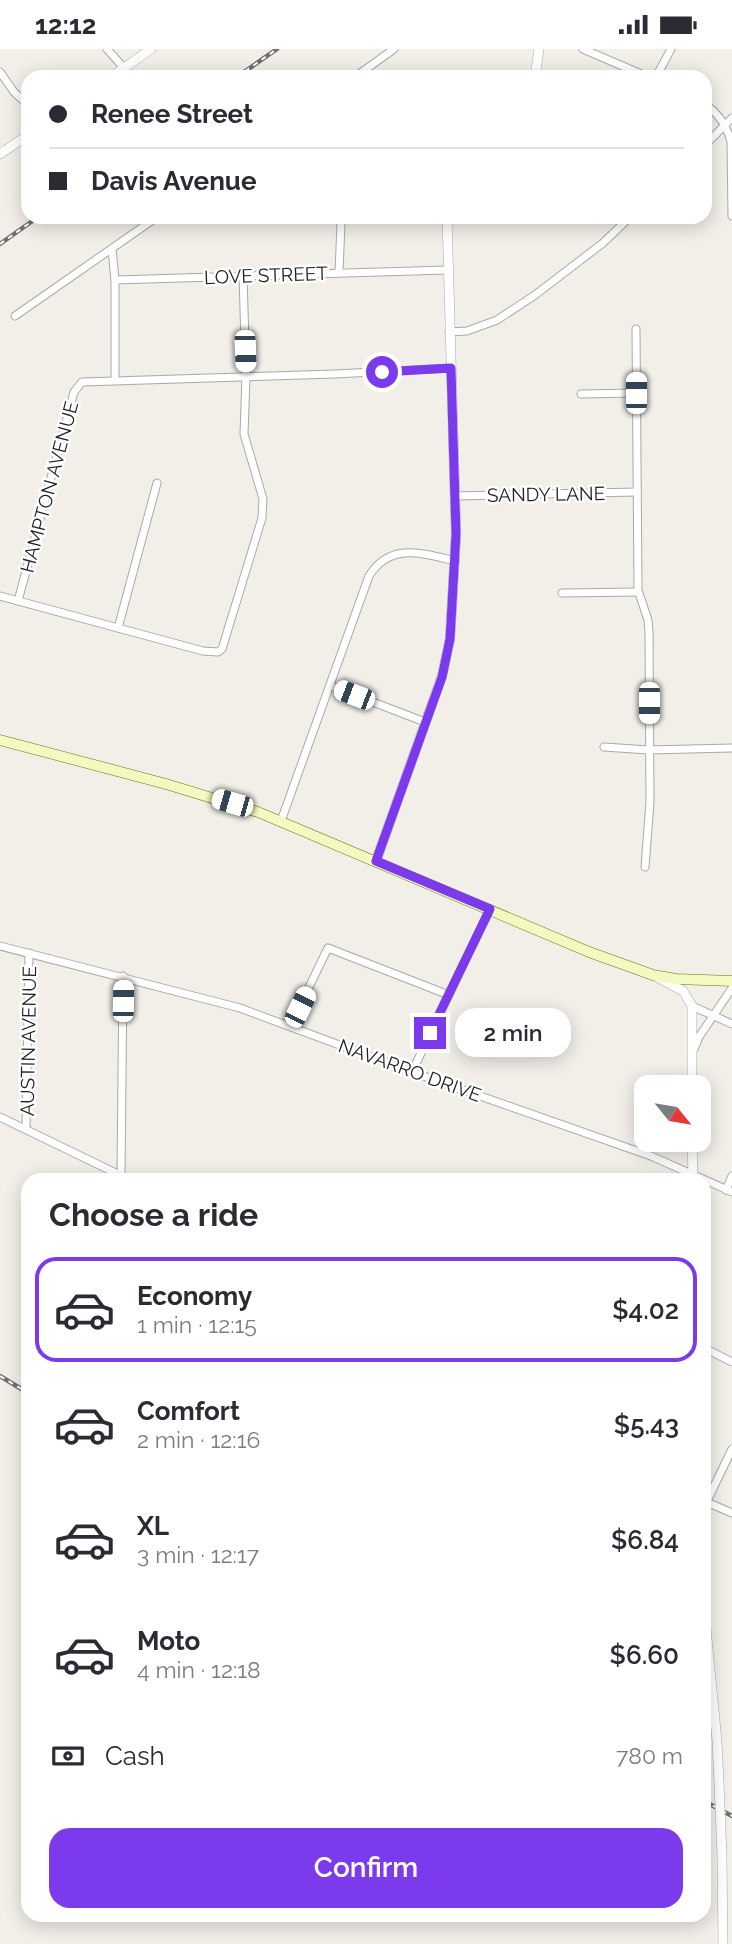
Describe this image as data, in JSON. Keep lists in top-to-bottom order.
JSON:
{
  "streets": {
    "street": [
      "LOVE STREET",
      "HAMPTON AVENUE",
      "SANDY LANE",
      "AUSTIN AVENUE",
      "NAVARRO DRIVE"
    ]
  },
  "crossings": [
    ["AUSTIN AVENUE", "NAVARRO DRIVE"]
  ],
  "north": "bottom right",
  "page": {
    "status": "12:12",
    "banner": ["Renee Street", "Davis Avenue"],
    "bubble": "2 min",
    "heading": "Choose a ride",
    "list": [
      {
        "name": "Economy",
        "note": "1 min · 12:15",
        "value": "$4.02"
      },
      {
        "name": "Comfort",
        "note": "2 min · 12:16",
        "value": "$5.43"
      },
      {
        "name": "XL",
        "note": "3 min · 12:17",
        "value": "$6.84"
      },
      {
        "name": "Moto",
        "note": "4 min · 12:18",
        "value": "$6.60"
      }
    ],
    "pay": ["Cash", "780 m"],
    "buttons": "Confirm"
  }
}
